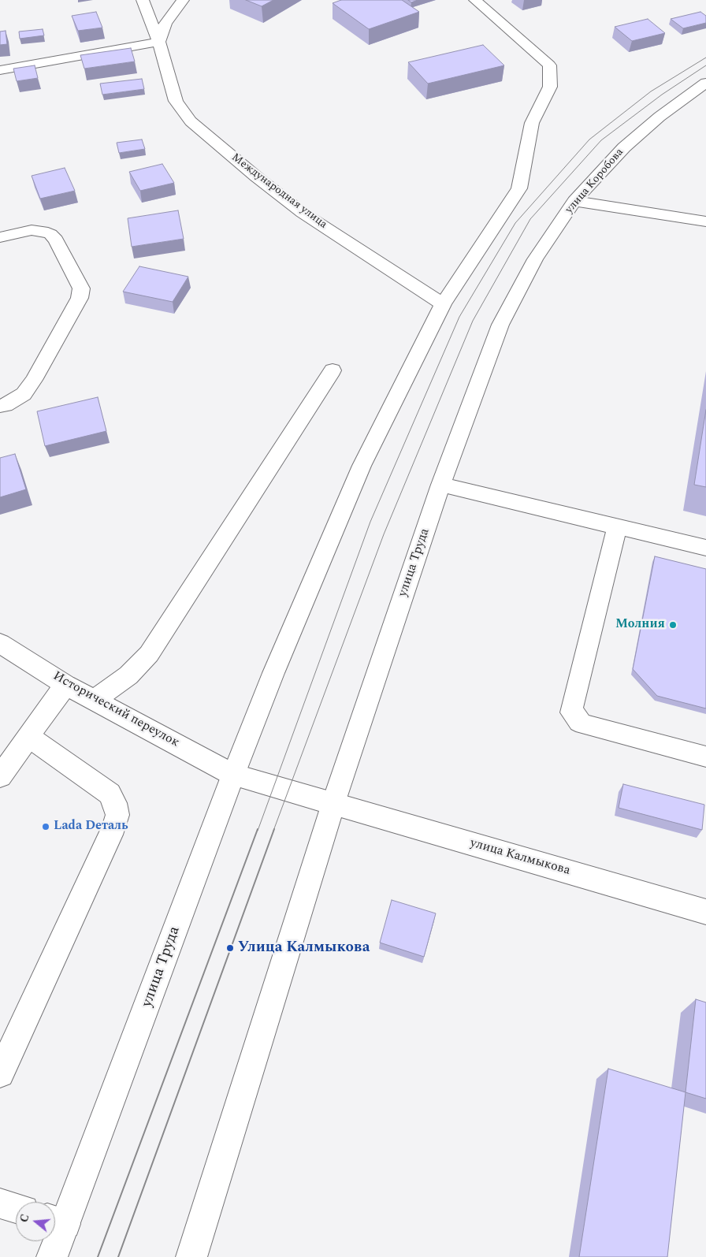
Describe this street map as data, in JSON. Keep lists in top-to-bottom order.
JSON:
{
  "streets": {
    "street": [
      "улица Коробова",
      "Международная улица",
      "улица Труда",
      "Исторический переулок",
      "улица Калмыкова"
    ]
  },
  "crossings": [
    ["улица Коробова", "улица Труда"],
    ["Международная улица", "улица Труда"],
    ["улица Труда", "Исторический переулок"],
    ["улица Труда", "улица Калмыкова"]
  ],
  "places": ["Молния", "Lada Dеталь", "Улица Калмыкова"],
  "north": "left"
}
